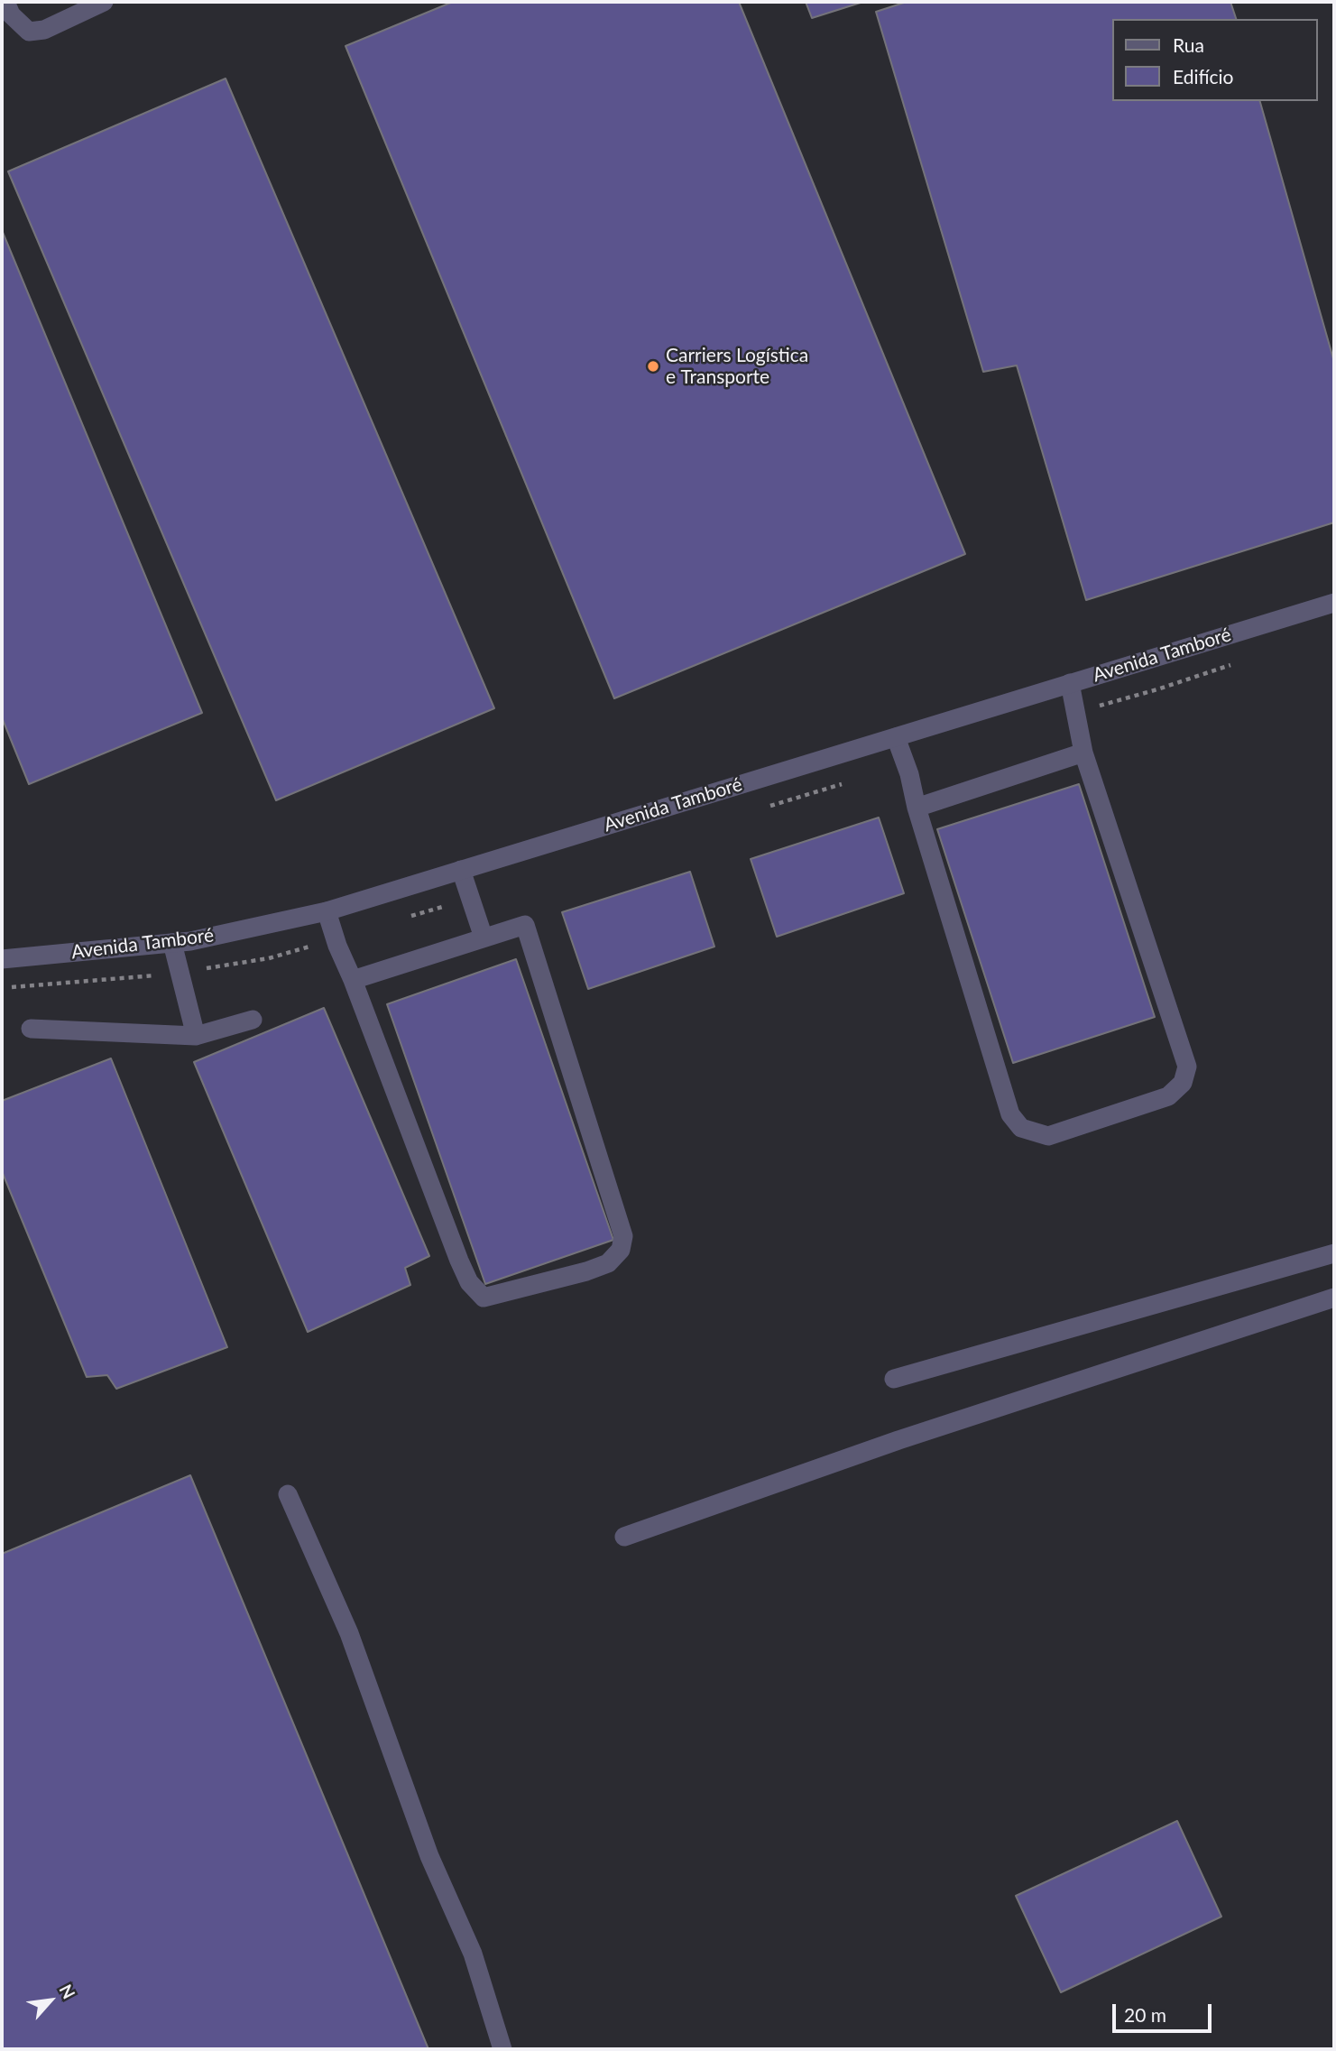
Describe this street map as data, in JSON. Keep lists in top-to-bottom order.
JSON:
{
  "streets": {
    "street": ["Avenida Tamboré"]
  },
  "places": ["Carriers Logística e Transporte"],
  "legend": ["Rua", "Edifício"],
  "scale_bar": "20 m",
  "north": "top right"
}
